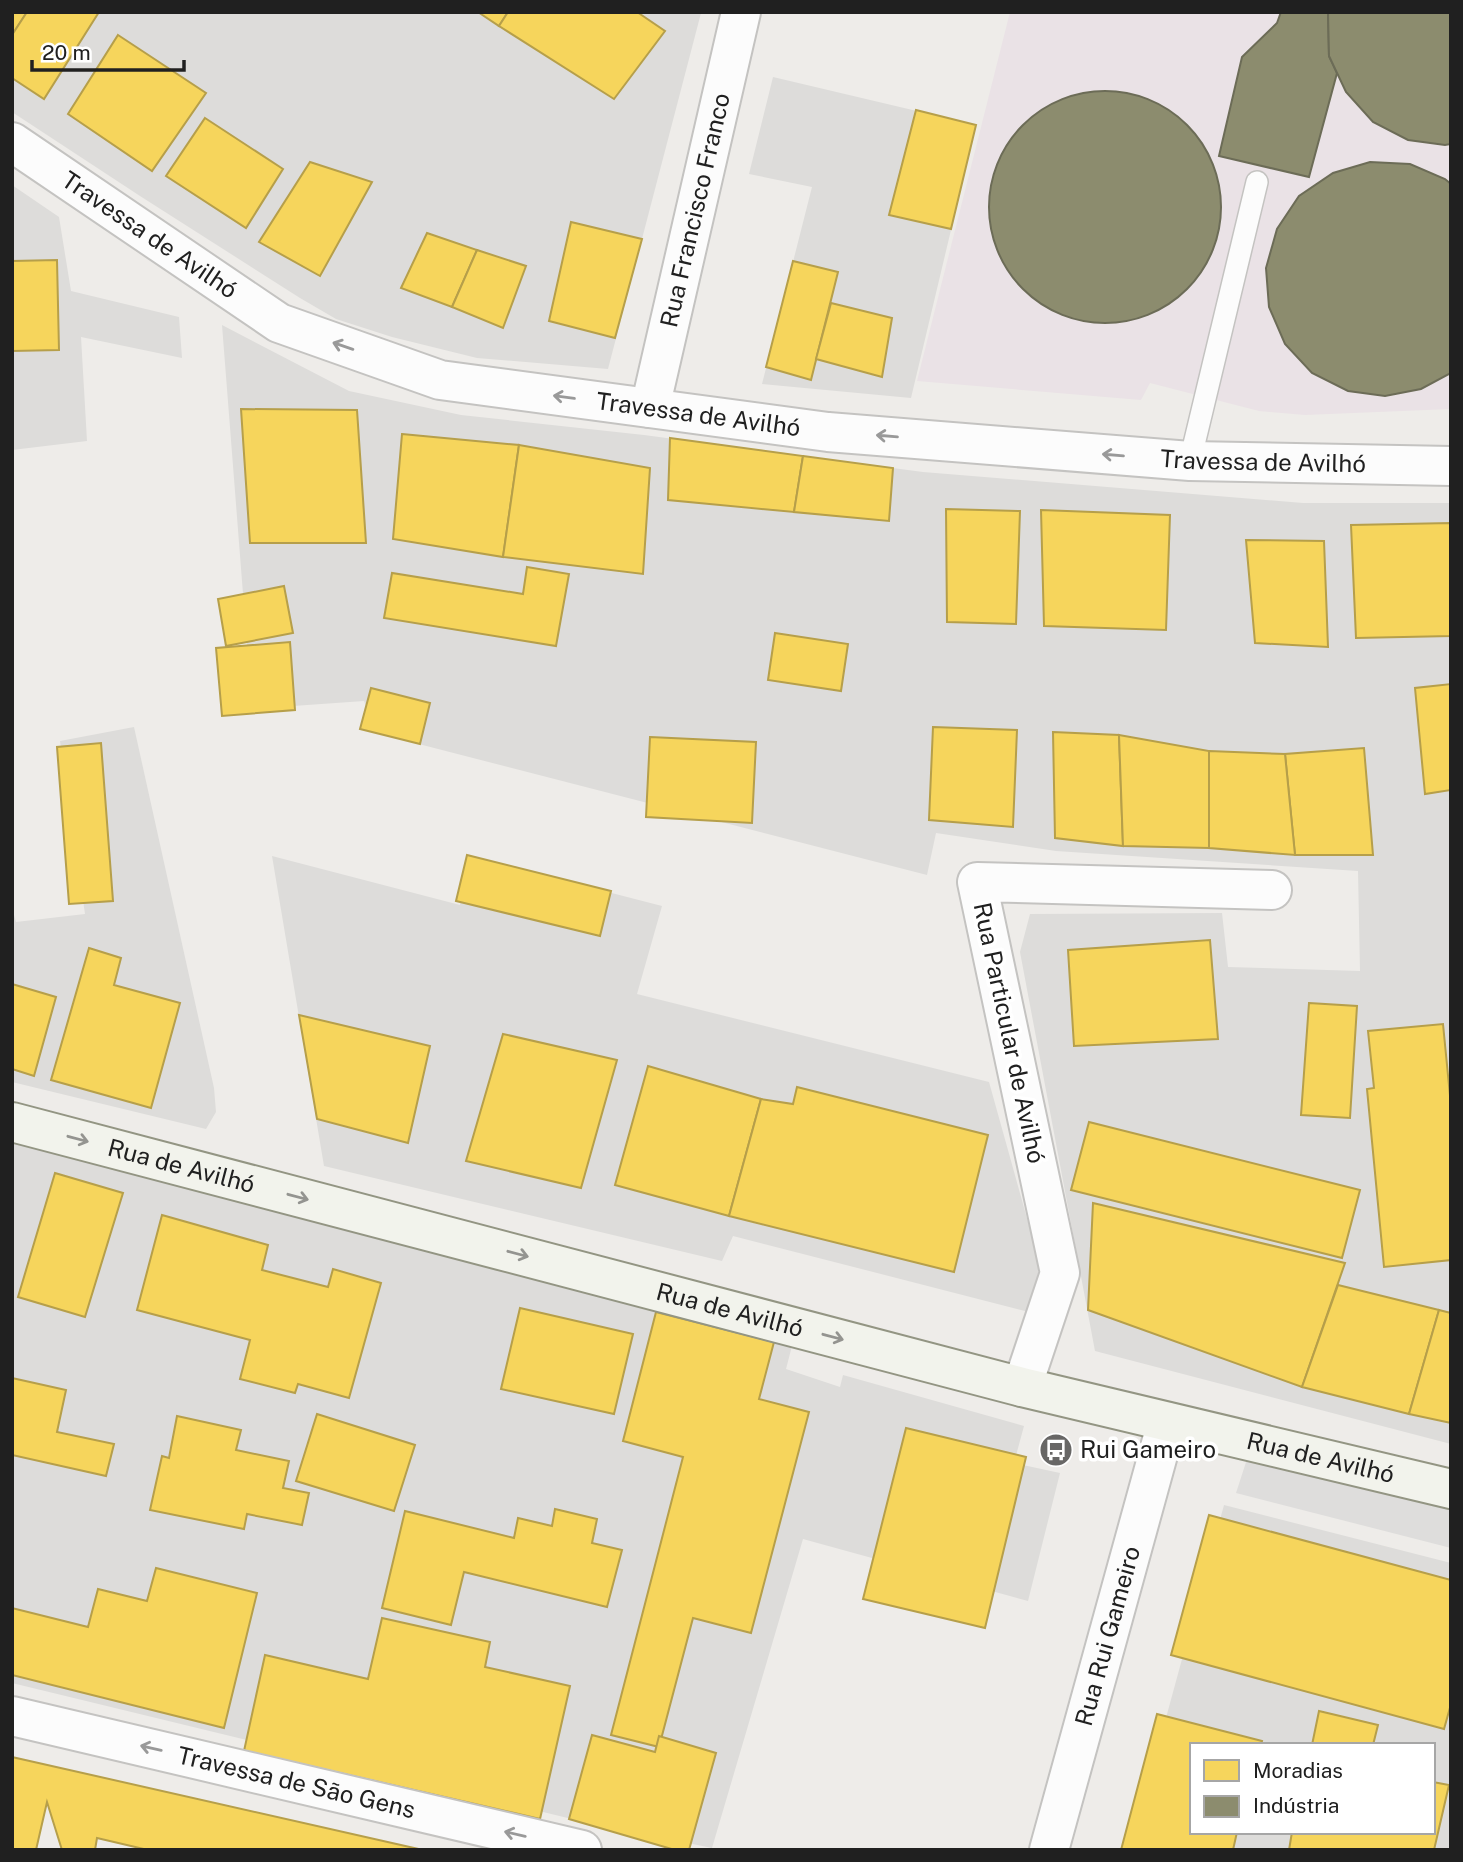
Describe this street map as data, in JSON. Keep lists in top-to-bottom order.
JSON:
{
  "streets": {
    "street": [
      "Rua Francisco Franco",
      "Travessa de Avilhó",
      "Rua Particular de Avilhó",
      "Rua de Avilhó",
      "Rua Rui Gameiro",
      "Travessa de São Gens"
    ]
  },
  "crossings": [
    ["Rua Francisco Franco", "Travessa de Avilhó"],
    ["Rua Particular de Avilhó", "Rua de Avilhó"],
    ["Rua de Avilhó", "Rua Rui Gameiro"]
  ],
  "one_way": ["Travessa de Avilhó", "Rua de Avilhó", "Travessa de São Gens"],
  "places": {
    "bus stop": ["Rui Gameiro"]
  },
  "legend": ["Moradias", "Indústria"],
  "scale_bar": "20 m"
}
